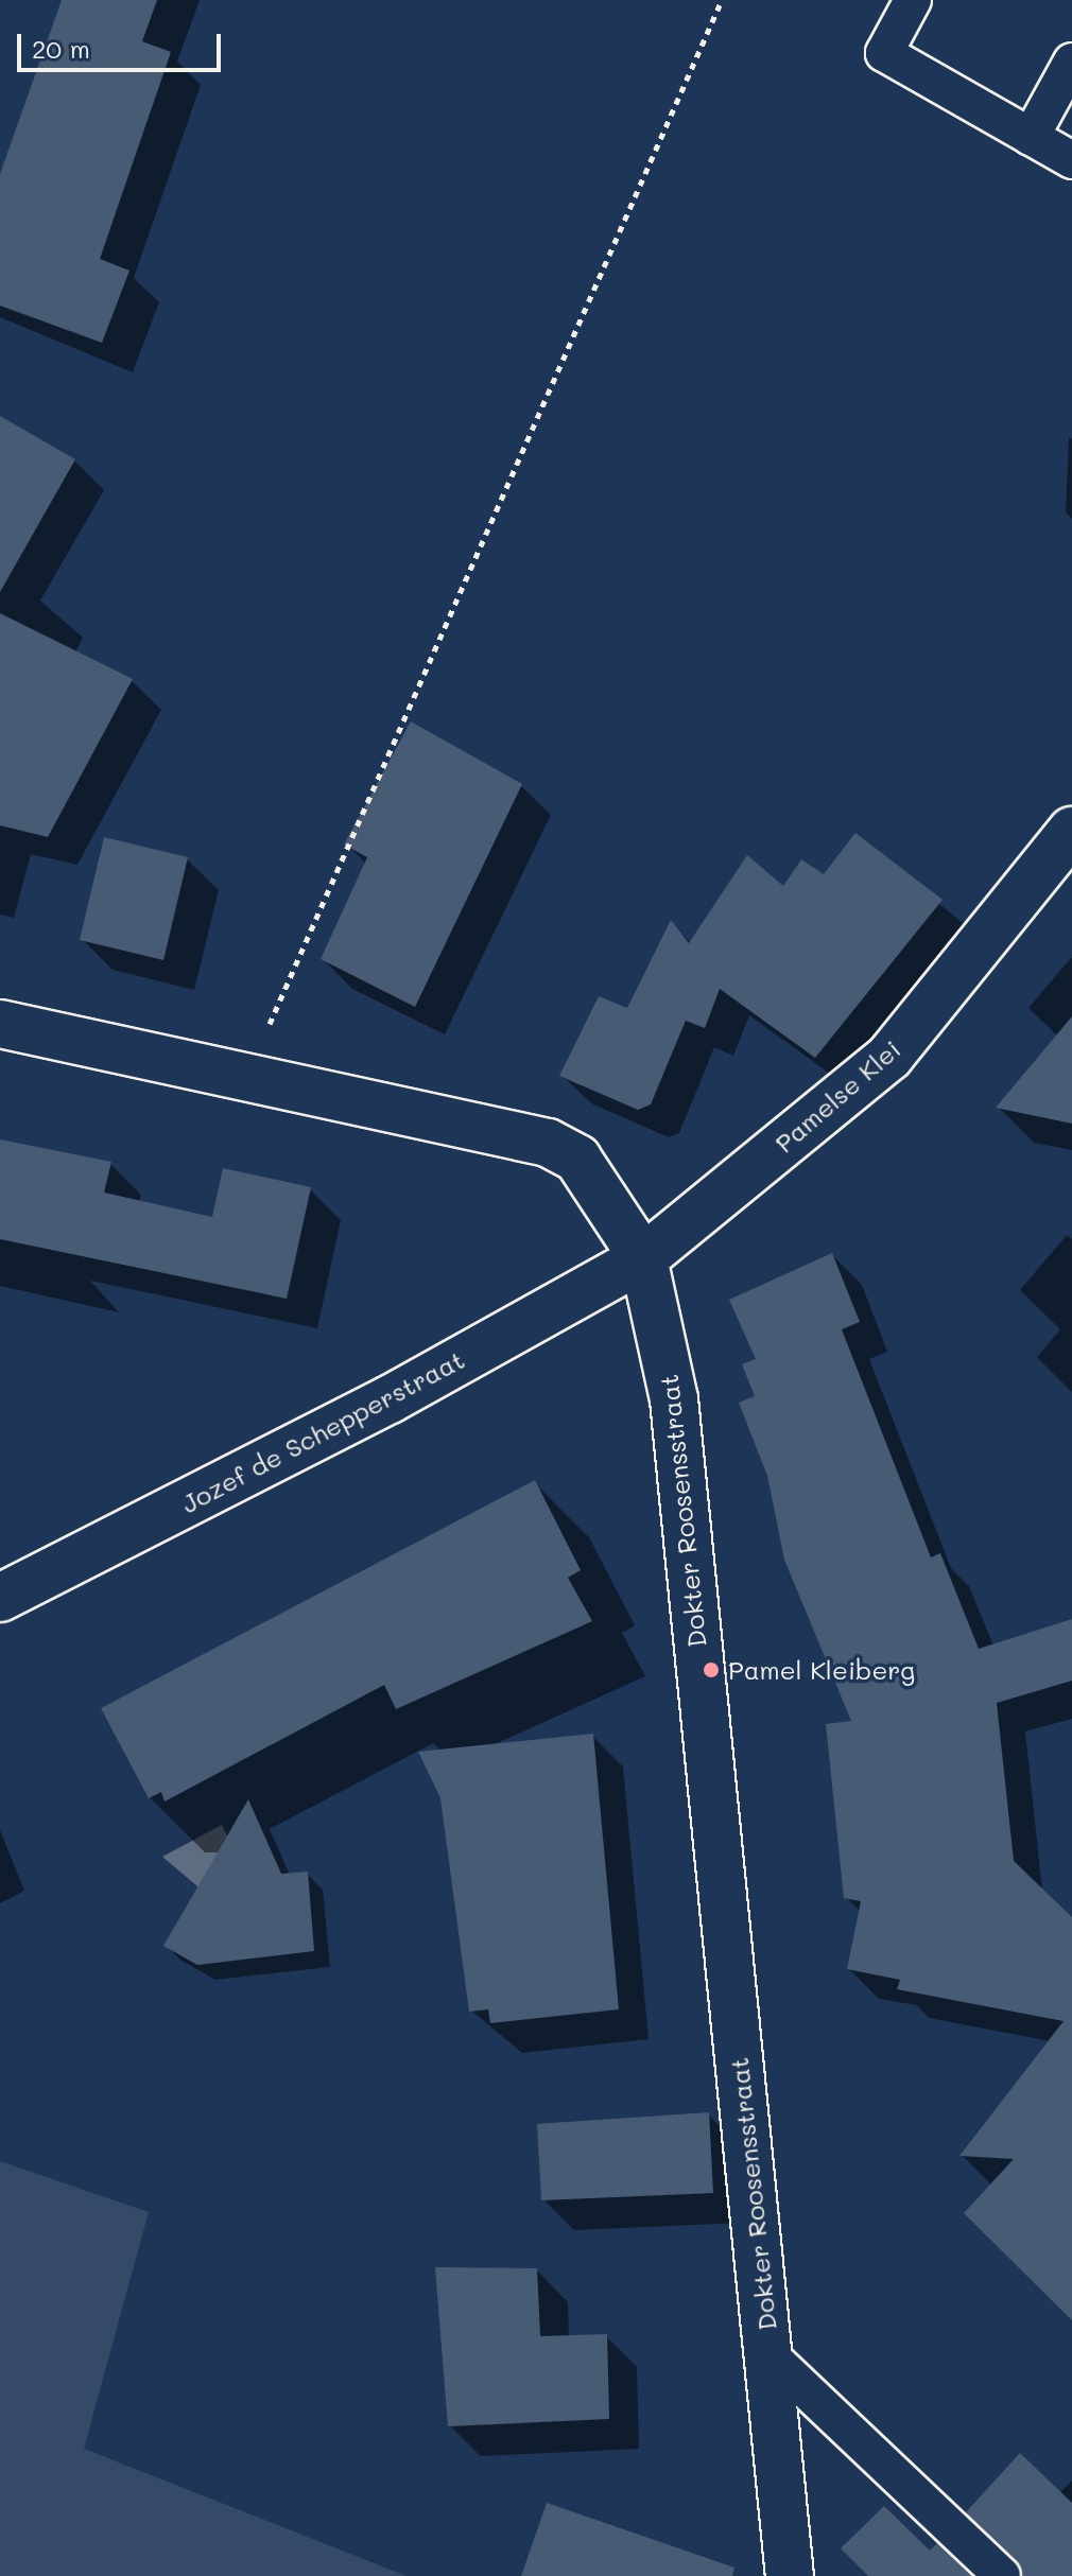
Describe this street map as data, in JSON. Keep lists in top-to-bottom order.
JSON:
{
  "streets": {
    "street": ["Pamelse Klei", "Jozef de Schepperstraat", "Dokter Roosensstraat"]
  },
  "crossings": [
    ["Pamelse Klei", "Jozef de Schepperstraat"],
    ["Pamelse Klei", "Dokter Roosensstraat"],
    ["Jozef de Schepperstraat", "Dokter Roosensstraat"]
  ],
  "places": ["Pamel Kleiberg"],
  "scale_bar": "20 m"
}
